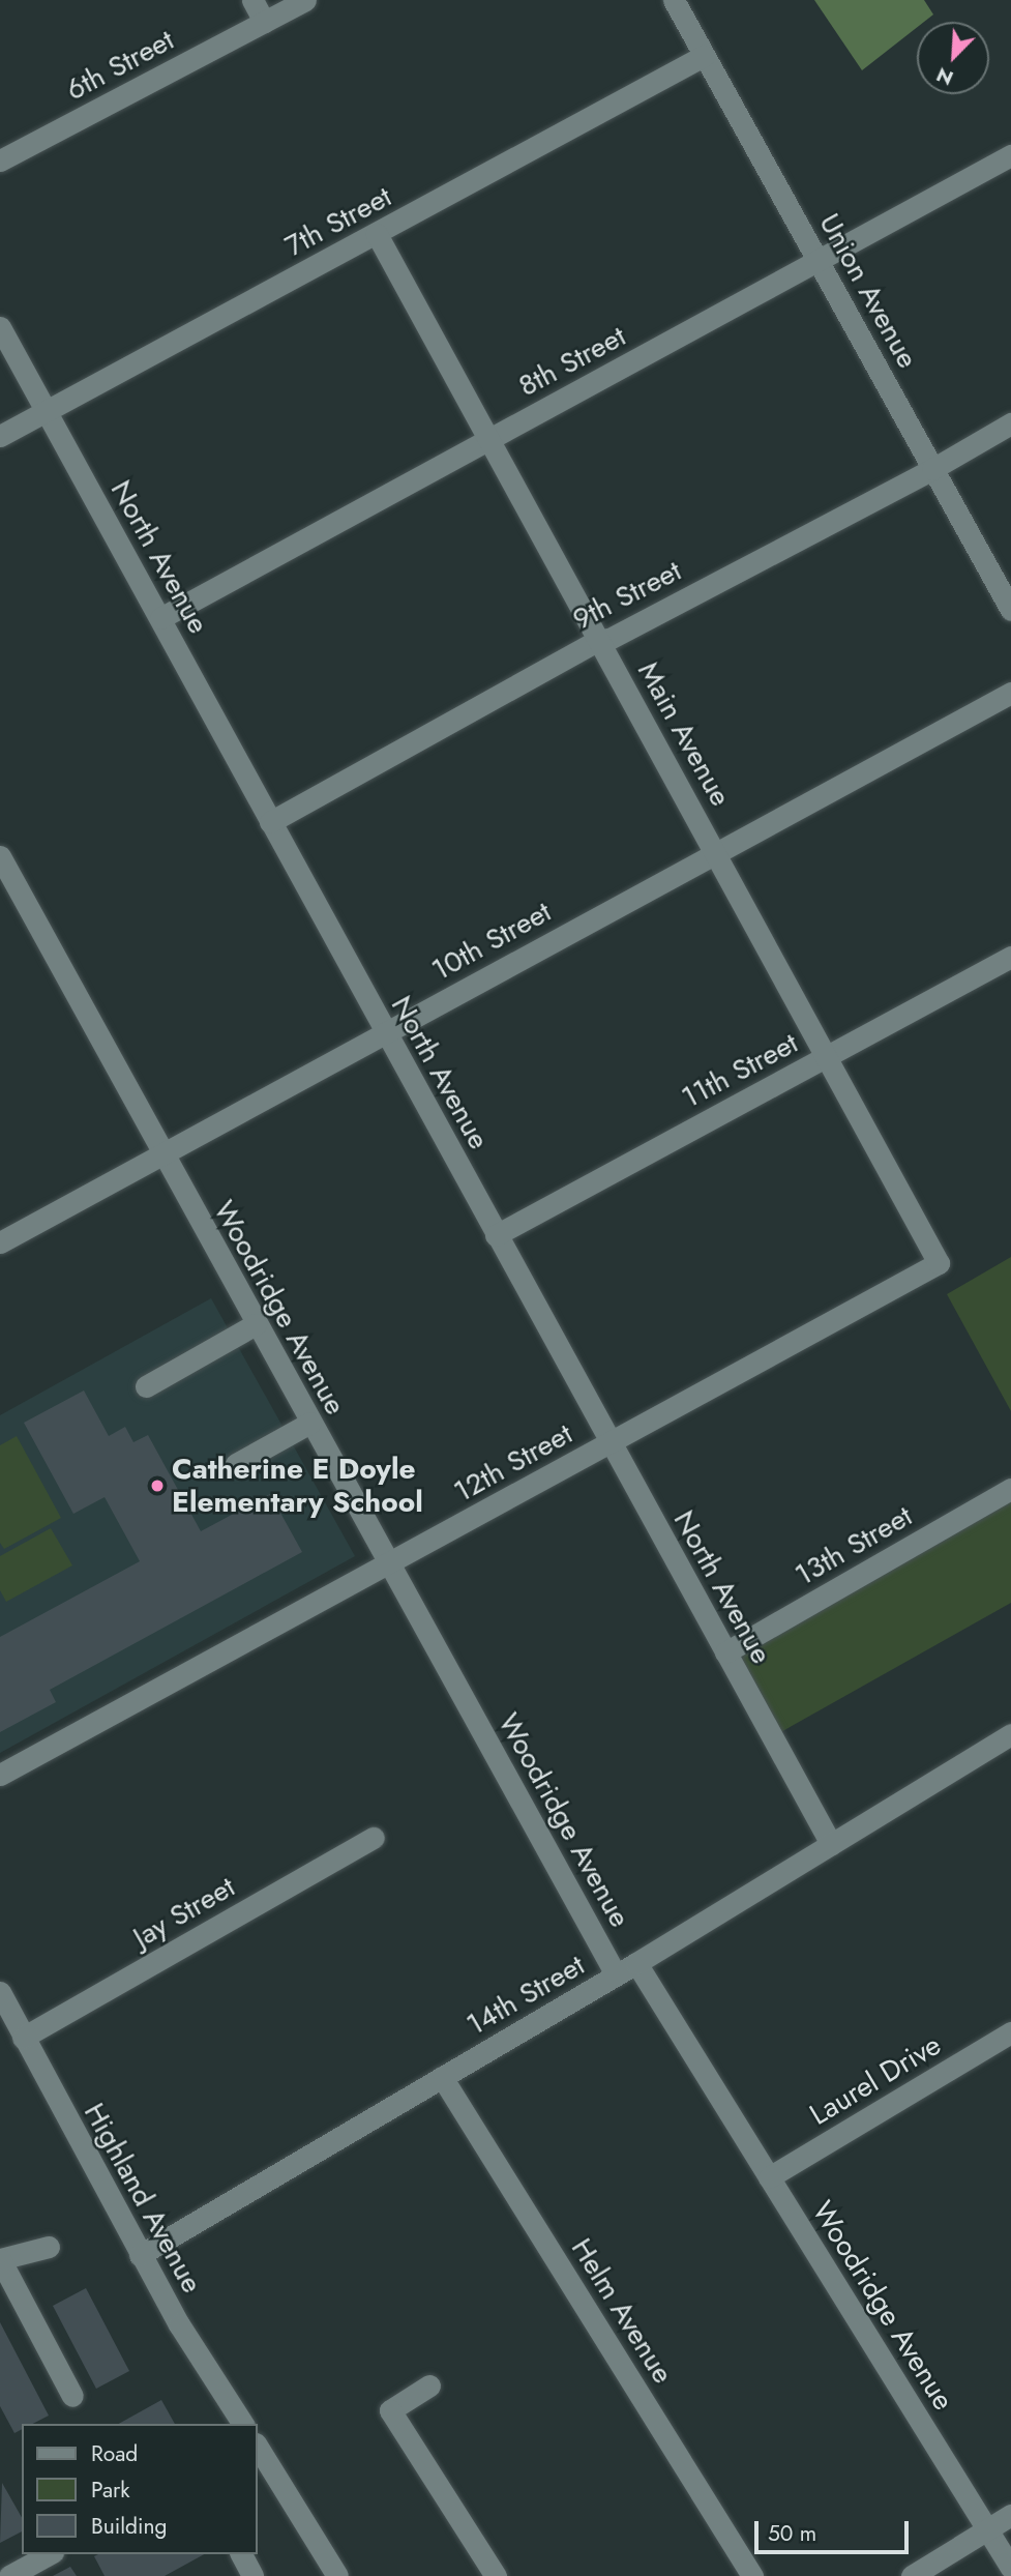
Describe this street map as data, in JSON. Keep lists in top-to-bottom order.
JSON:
{
  "streets": {
    "street": [
      "6th Street",
      "7th Street",
      "Union Avenue",
      "8th Street",
      "North Avenue",
      "9th Street",
      "Main Avenue",
      "10th Street",
      "11th Street",
      "Woodridge Avenue",
      "12th Street",
      "13th Street",
      "Jay Street",
      "14th Street",
      "Laurel Drive",
      "Highland Avenue",
      "Helm Avenue"
    ]
  },
  "crossings": [
    ["7th Street", "Union Avenue"],
    ["7th Street", "North Avenue"],
    ["7th Street", "Main Avenue"],
    ["Union Avenue", "8th Street"],
    ["Union Avenue", "9th Street"],
    ["8th Street", "North Avenue"],
    ["8th Street", "Main Avenue"],
    ["North Avenue", "9th Street"],
    ["North Avenue", "10th Street"],
    ["North Avenue", "11th Street"],
    ["North Avenue", "12th Street"],
    ["North Avenue", "13th Street"],
    ["North Avenue", "14th Street"],
    ["9th Street", "Main Avenue"],
    ["Main Avenue", "10th Street"],
    ["Main Avenue", "11th Street"],
    ["Main Avenue", "12th Street"],
    ["10th Street", "Woodridge Avenue"],
    ["Woodridge Avenue", "12th Street"],
    ["Woodridge Avenue", "14th Street"],
    ["Woodridge Avenue", "Laurel Drive"],
    ["Jay Street", "Highland Avenue"],
    ["14th Street", "Highland Avenue"],
    ["14th Street", "Helm Avenue"]
  ],
  "places": ["Catherine E Doyle Elementary School"],
  "legend": ["Road", "Park", "Building"],
  "scale_bar": "50 m",
  "north": "bottom left"
}
